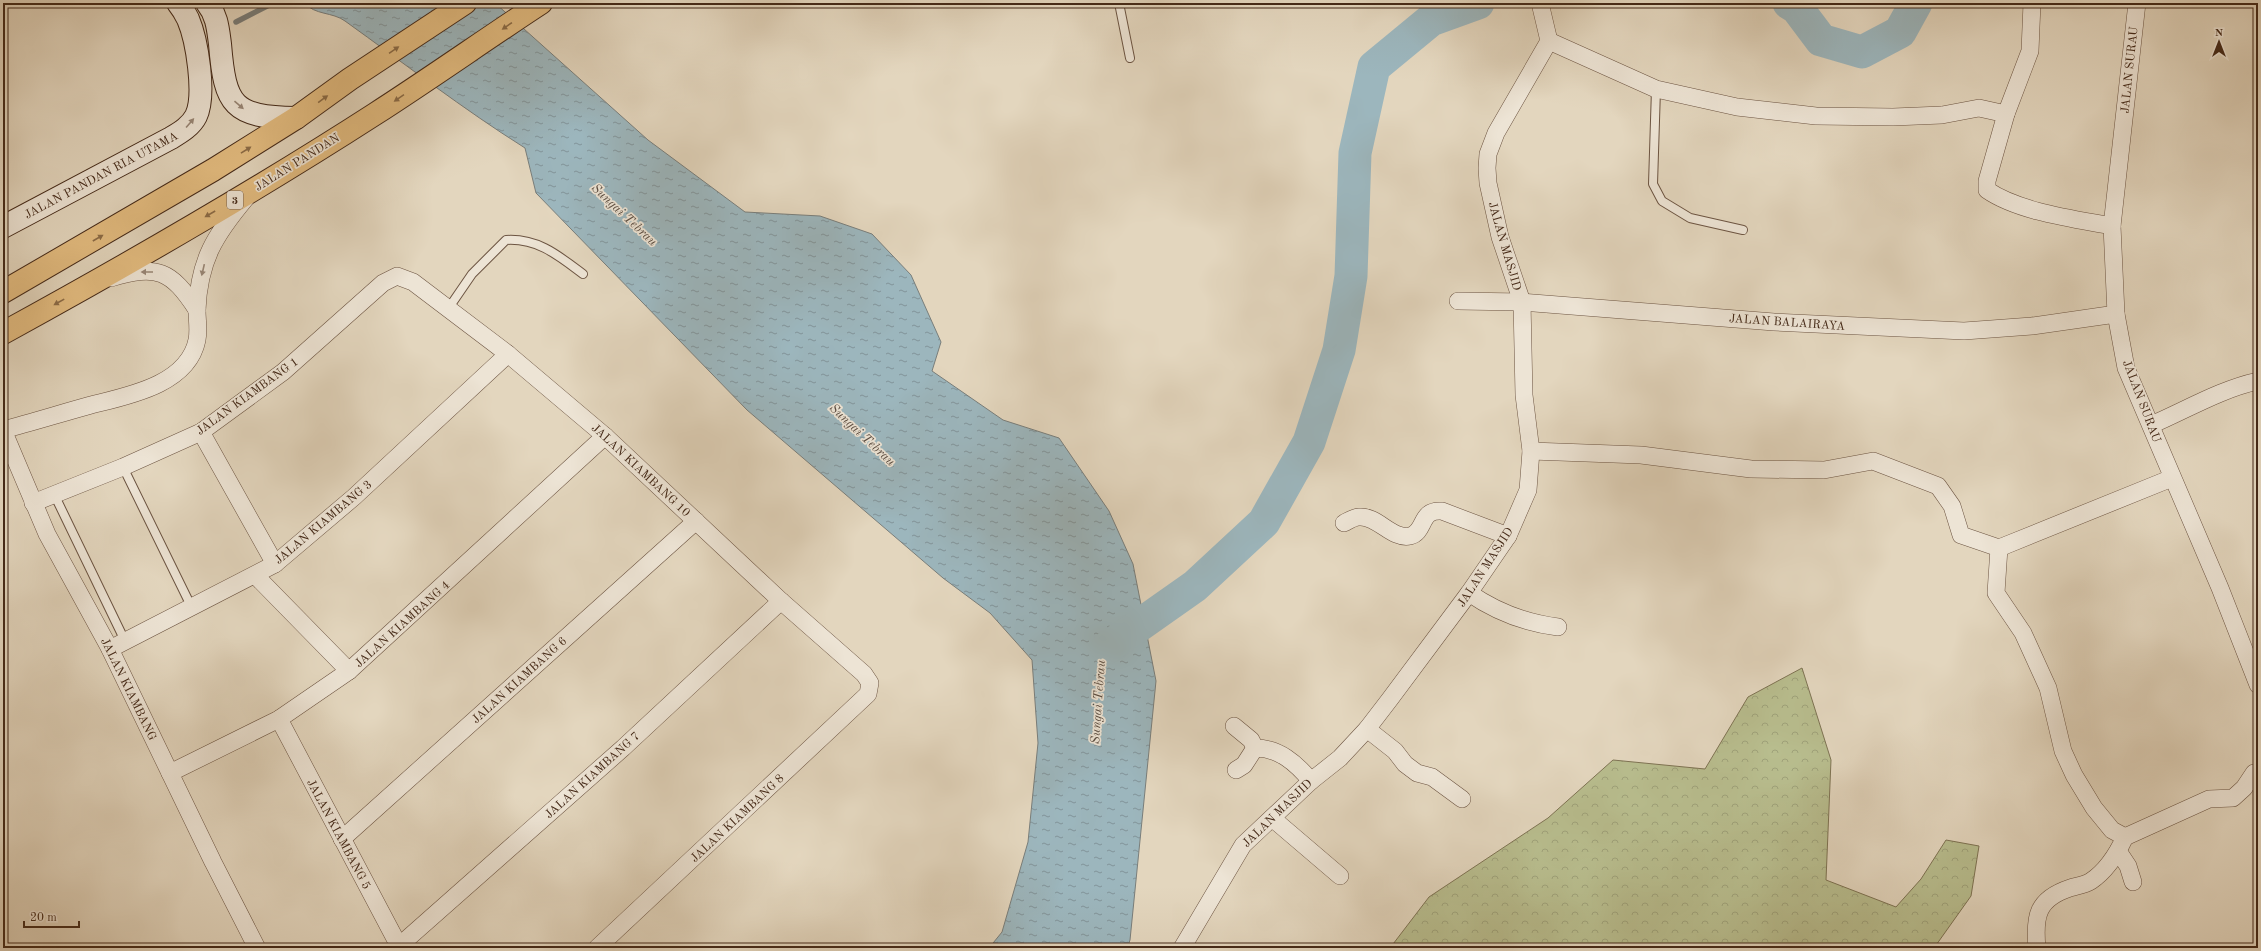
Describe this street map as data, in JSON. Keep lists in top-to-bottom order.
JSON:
{
  "streets": {
    "highway": ["JALAN PANDAN", "3"],
    "street": [
      "JALAN SURAU",
      "JALAN PANDAN RIA UTAMA",
      "JALAN MASJID",
      "JALAN BALAIRAYA",
      "JALAN KIAMBANG 1",
      "JALAN KIAMBANG 10",
      "JALAN KIAMBANG 3",
      "JALAN KIAMBANG 4",
      "JALAN KIAMBANG 6",
      "JALAN KIAMBANG",
      "JALAN KIAMBANG 7",
      "JALAN KIAMBANG 8",
      "JALAN KIAMBANG 5"
    ]
  },
  "crossings": [
    ["JALAN SURAU", "JALAN BALAIRAYA"],
    ["JALAN MASJID", "JALAN BALAIRAYA"],
    ["JALAN KIAMBANG 1", "JALAN KIAMBANG 10"],
    ["JALAN KIAMBANG 1", "JALAN KIAMBANG"],
    ["JALAN KIAMBANG 10", "JALAN KIAMBANG 3"],
    ["JALAN KIAMBANG 10", "JALAN KIAMBANG 4"],
    ["JALAN KIAMBANG 10", "JALAN KIAMBANG 6"],
    ["JALAN KIAMBANG 10", "JALAN KIAMBANG 7"],
    ["JALAN KIAMBANG 10", "JALAN KIAMBANG 8"],
    ["JALAN KIAMBANG 3", "JALAN KIAMBANG"],
    ["JALAN KIAMBANG 4", "JALAN KIAMBANG"],
    ["JALAN KIAMBANG 4", "JALAN KIAMBANG 5"],
    ["JALAN KIAMBANG 6", "JALAN KIAMBANG 5"],
    ["JALAN KIAMBANG 7", "JALAN KIAMBANG 5"]
  ],
  "water": ["Sungai Tebrau"],
  "scale_bar": "20 m",
  "north": "top"
}
